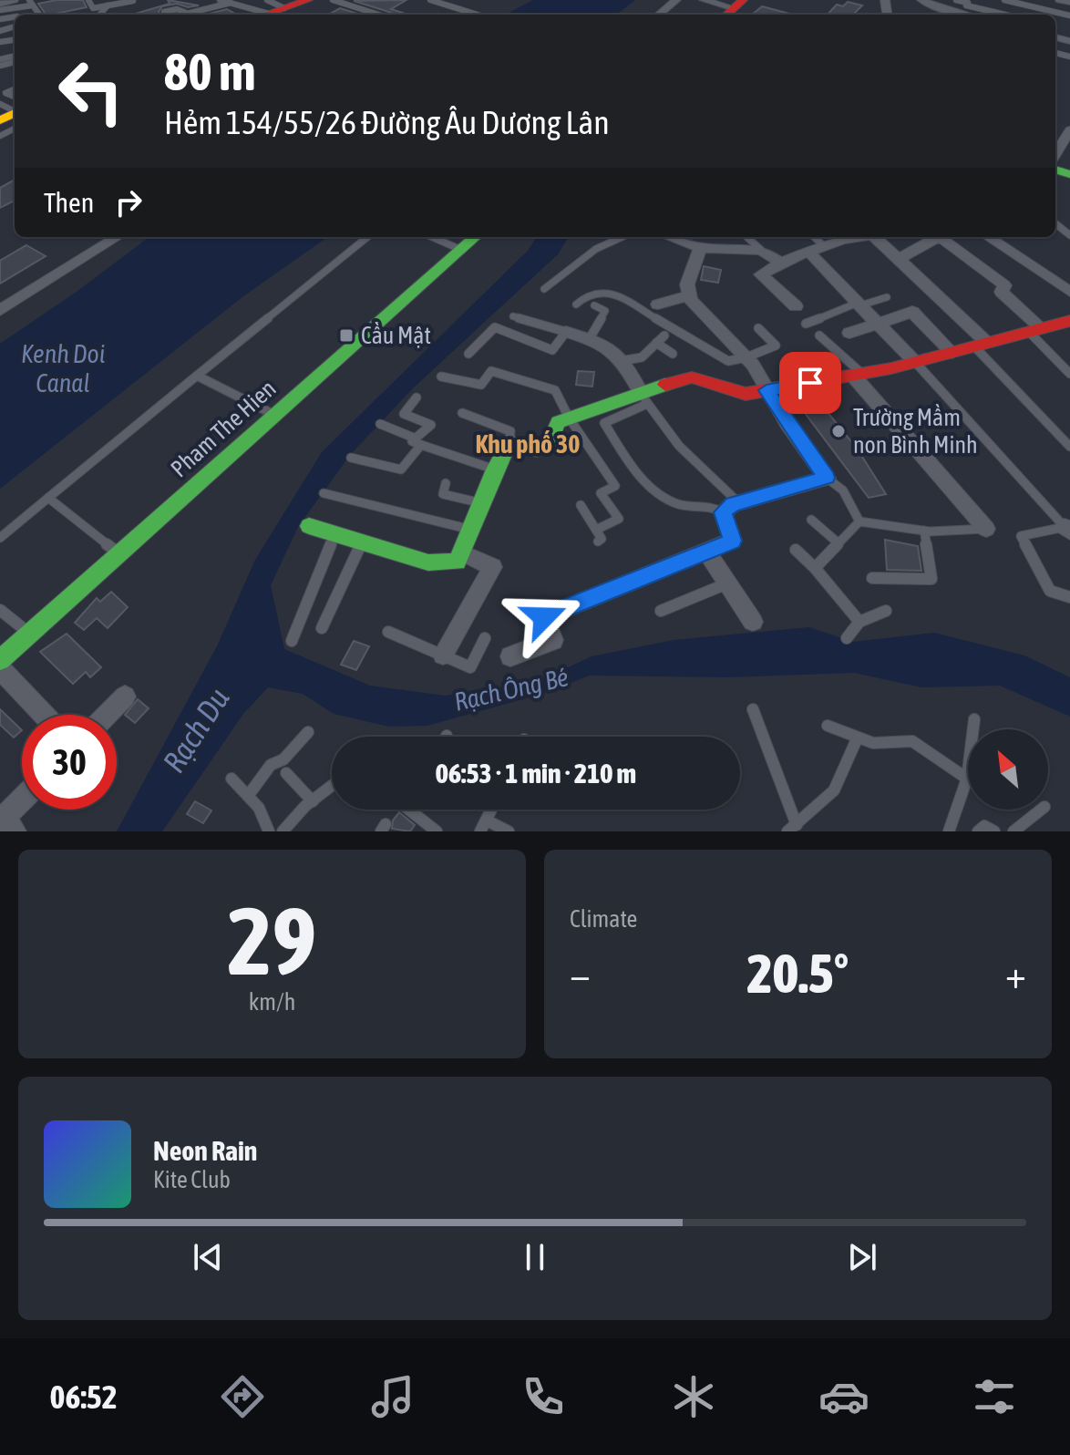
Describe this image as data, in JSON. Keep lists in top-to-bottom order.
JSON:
{
  "streets": {
    "street": ["Pham The Hien"]
  },
  "districts": ["Khu phố 30"],
  "water": ["Kenh Doi Canal", "Rạch Ông Bé", "Rạch Du"],
  "places": {
    "transit": ["Cầu Mật"],
    "other": ["Trường Mầm non Bình Minh"]
  },
  "north": "top left",
  "page": {
    "turn": ["80 m", "Hẻm 154/55/26 Đường Âu Dương Lân"],
    "then": "Then",
    "limit": "30",
    "trip": "06:53 · 1 min · 210 m",
    "tile": [
      ["29", "km/h"],
      "Climate"
    ],
    "heat": ["−", "20.5°", "+"],
    "song": ["Neon Rain", "Kite Club"],
    "tabs": "06:52"
  }
}
